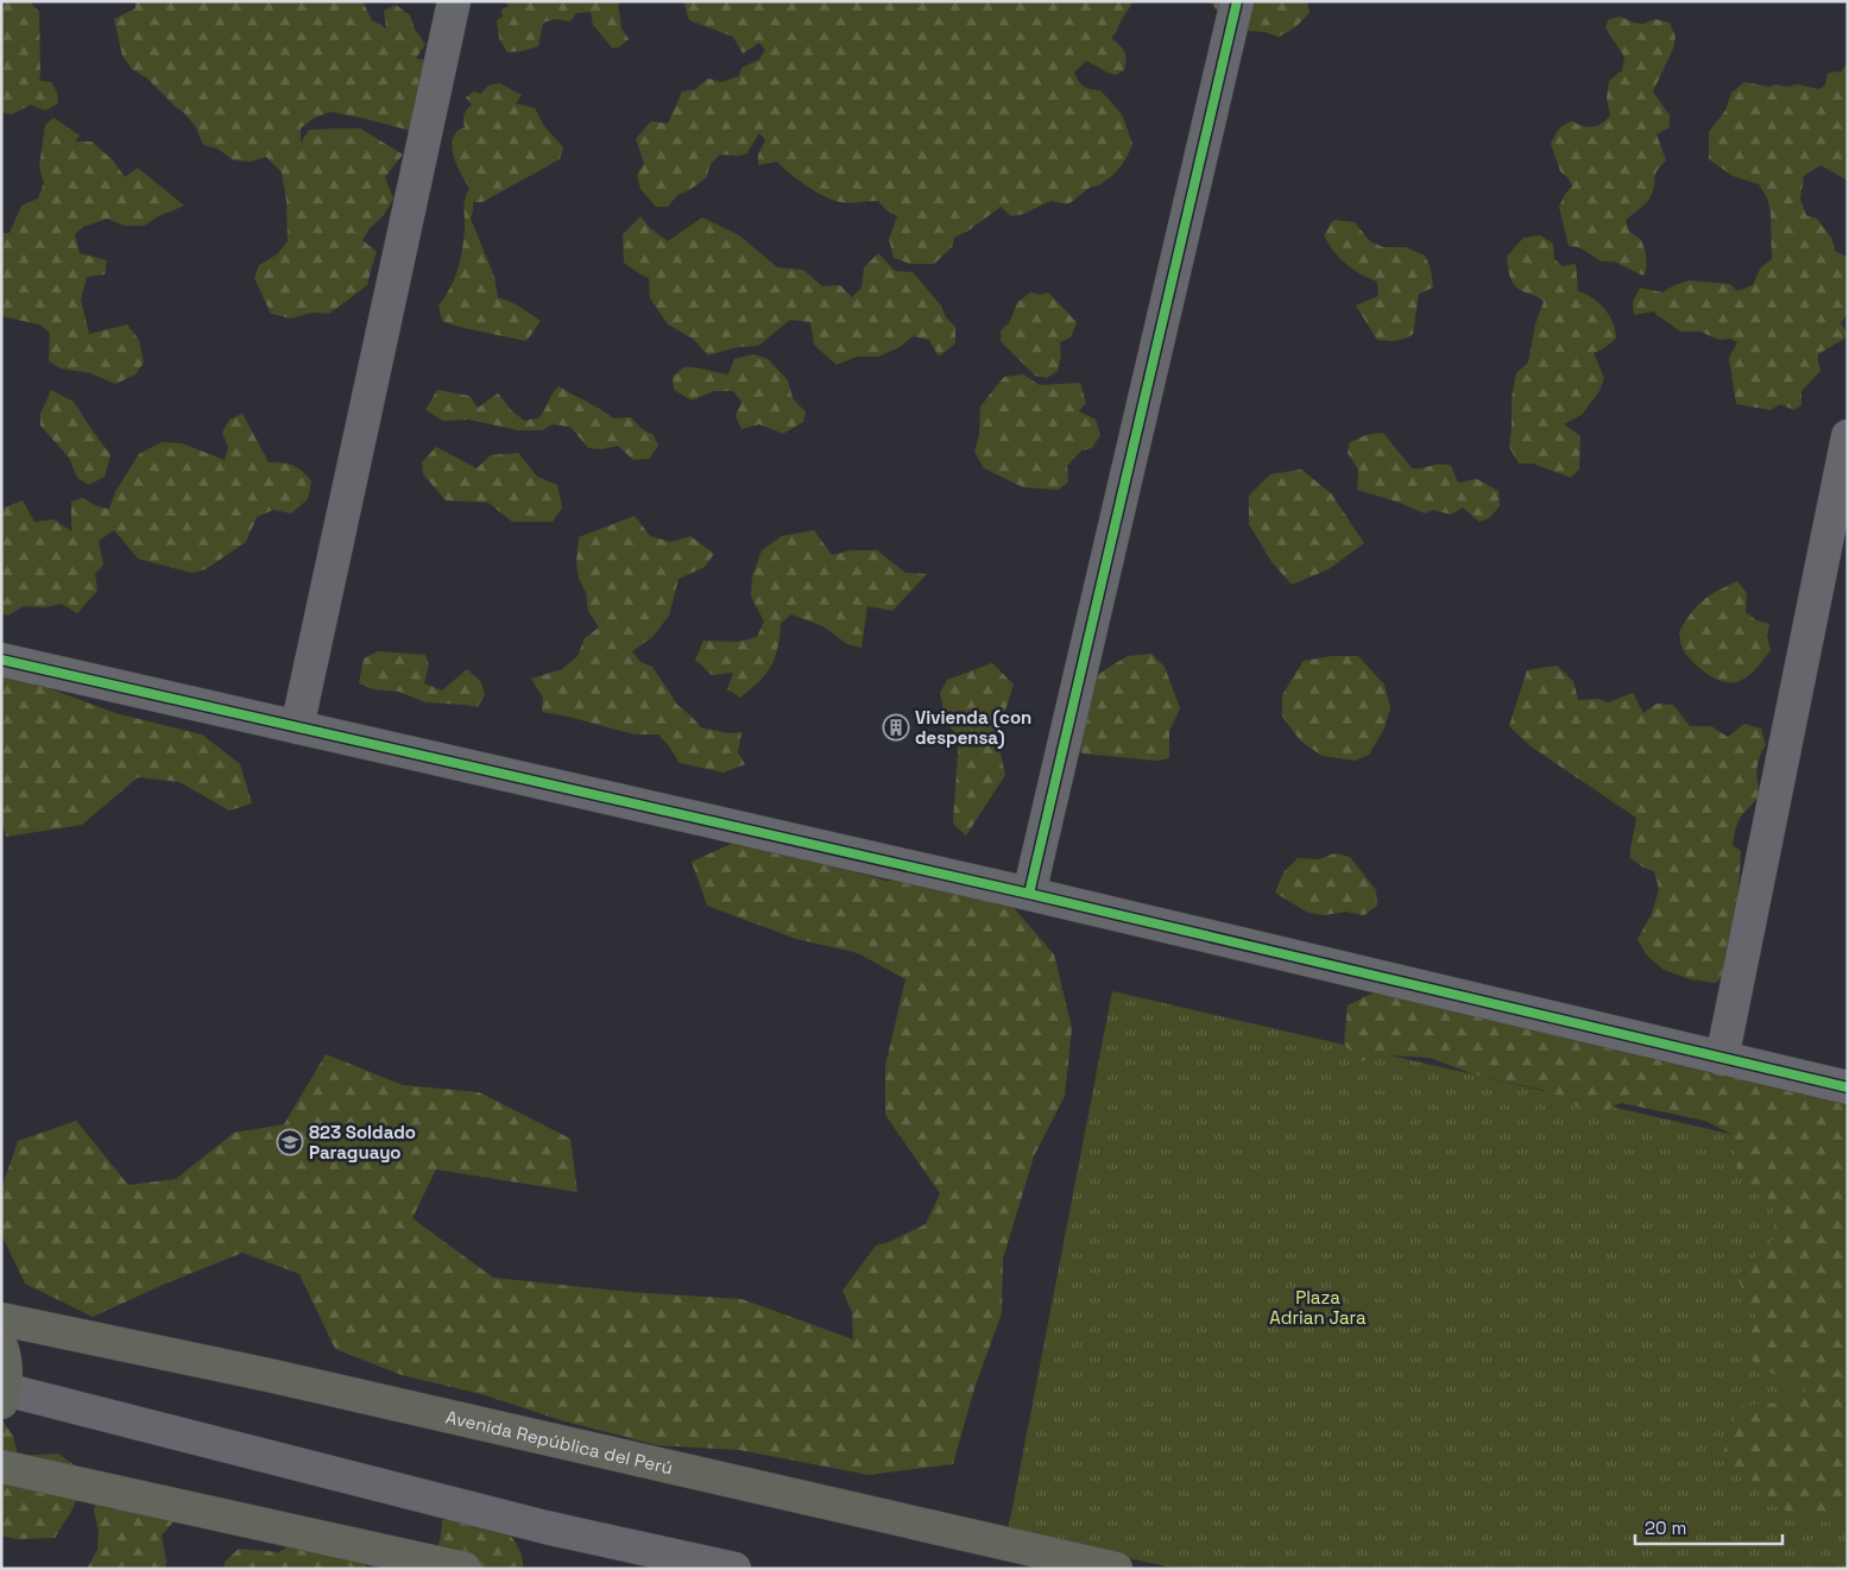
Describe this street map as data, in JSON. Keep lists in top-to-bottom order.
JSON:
{
  "streets": {
    "highway": ["Avenida República del Perú"]
  },
  "parks": ["Plaza Adrian Jara"],
  "places": {
    "building": ["Vivienda (con despensa)"],
    "school or university": ["823 Soldado Paraguayo"]
  },
  "scale_bar": "20 m"
}
